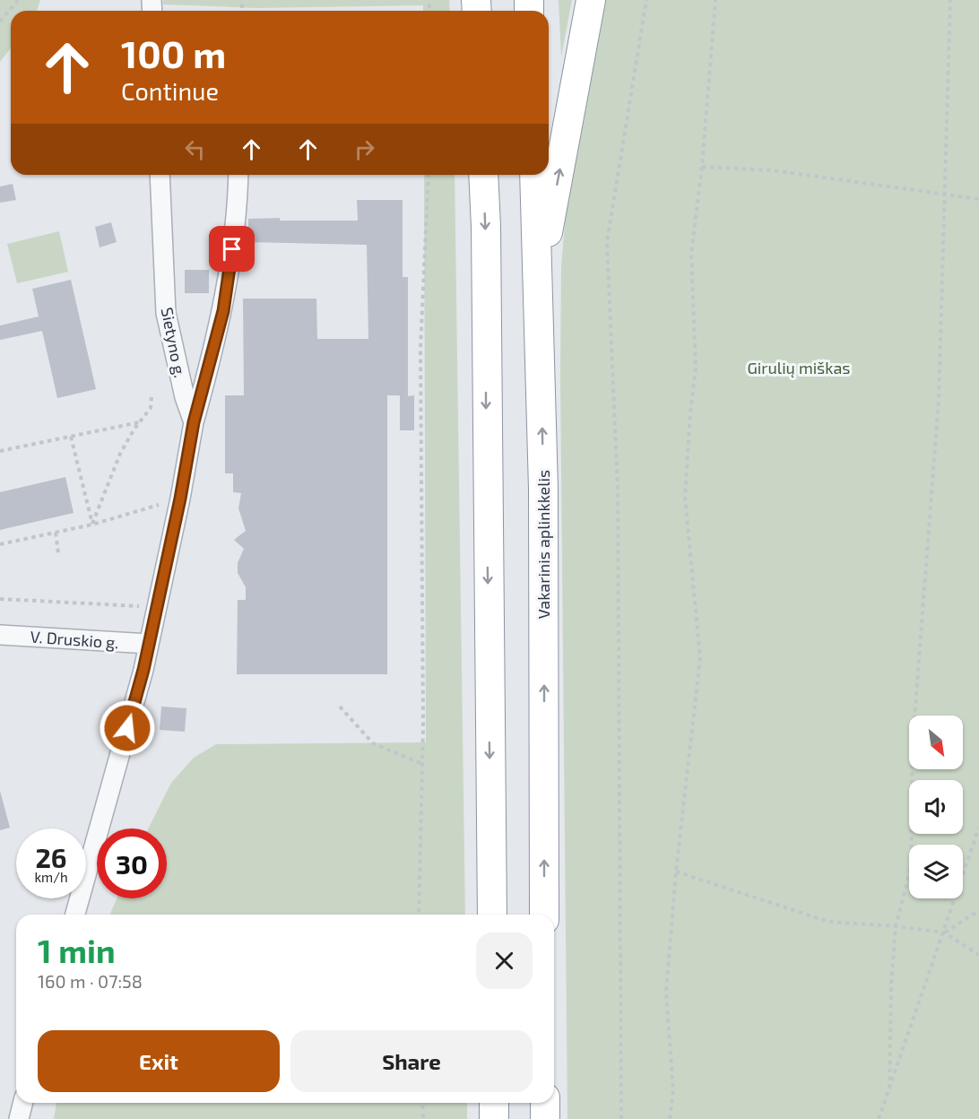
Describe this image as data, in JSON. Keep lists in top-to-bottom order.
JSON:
{
  "streets": {
    "highway": ["Vakarinis aplinkkelis"],
    "street": ["Sietyno g.", "V. Druskio g."]
  },
  "crossings": [
    ["Sietyno g.", "V. Druskio g."]
  ],
  "parks": ["Girulių miškas"],
  "north": "bottom right",
  "page": {
    "turn": ["100 m", "Continue"],
    "speed": "26 km/h",
    "limit": "30",
    "heading": ["1 min", "160 m · 07:58"],
    "buttons": ["Exit", "Share"]
  }
}
